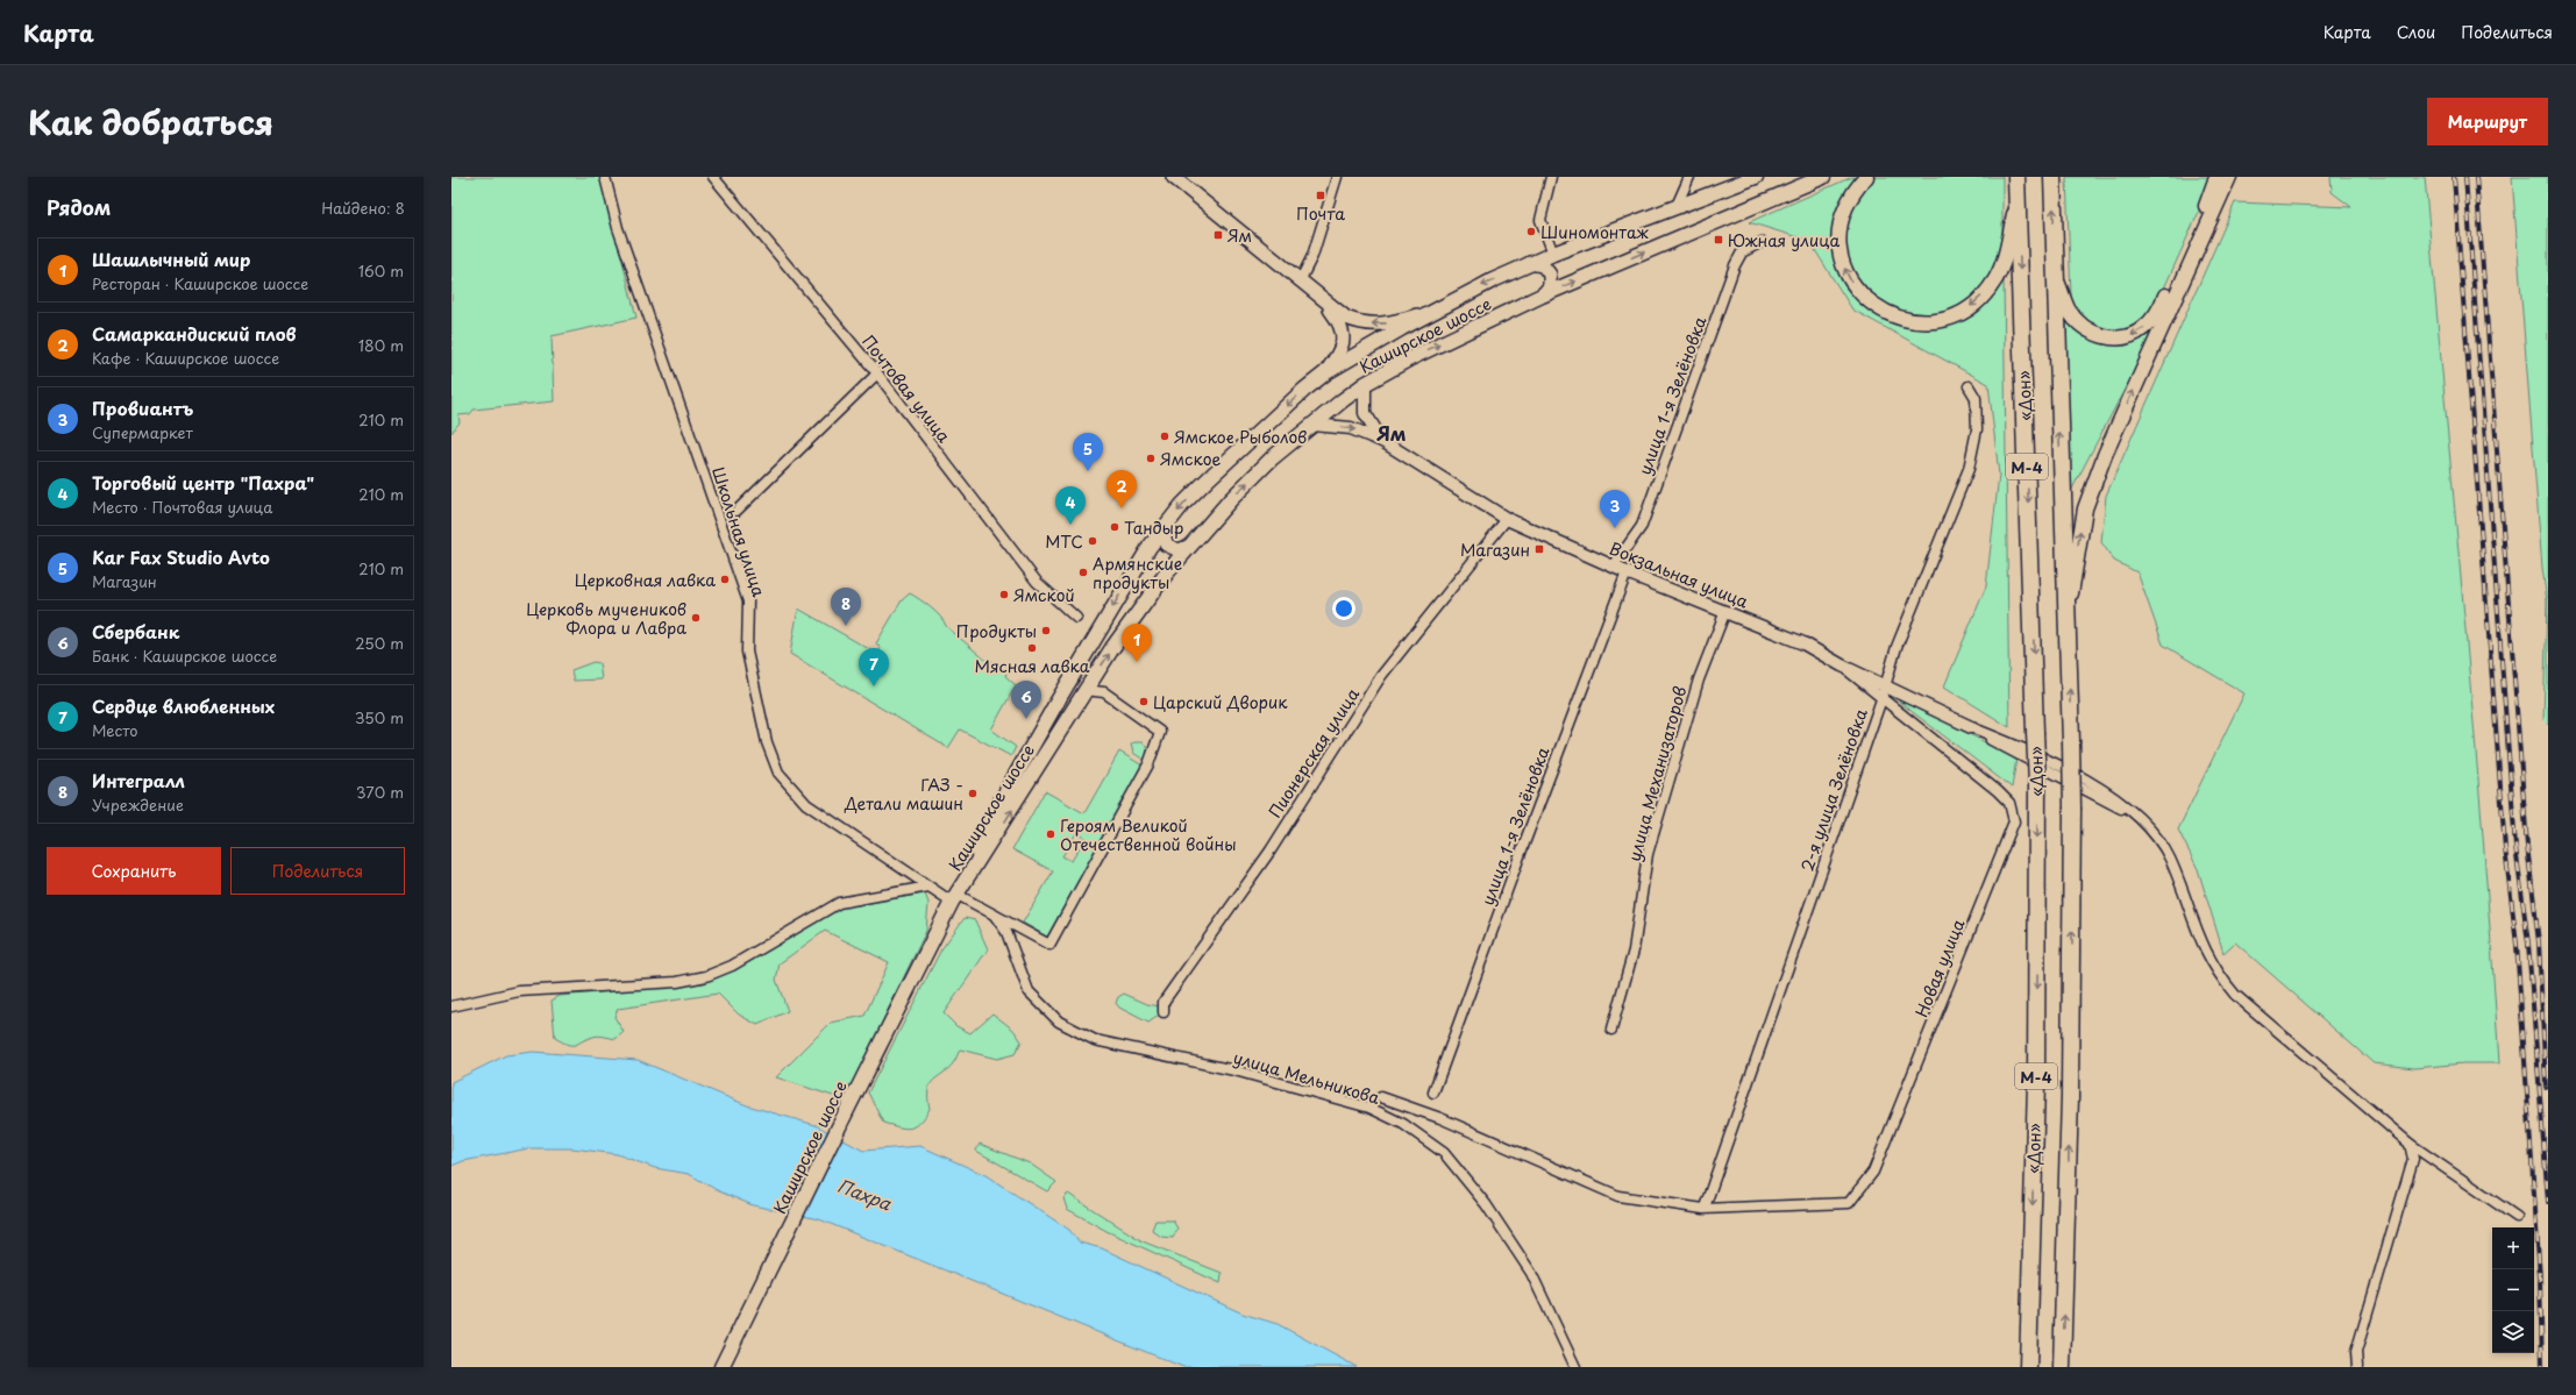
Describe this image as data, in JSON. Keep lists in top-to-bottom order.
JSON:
{
  "streets": {
    "highway": ["«Дон»", "М-4"],
    "main road": ["Каширское шоссе"],
    "street": [
      "Почтовая улица",
      "улица 1-я Зелёновка",
      "Школьная улица",
      "Вокзальная улица",
      "Пионерская улица",
      "улица Механизаторов",
      "2-я улица Зелёновка",
      "Новая улица",
      "улица Мельникова"
    ]
  },
  "crossings": [
    ["Каширское шоссе", "Школьная улица"],
    ["Каширское шоссе", "Вокзальная улица"],
    ["улица 1-я Зелёновка", "Вокзальная улица"],
    ["Школьная улица", "улица Мельникова"],
    ["Вокзальная улица", "Пионерская улица"],
    ["Вокзальная улица", "улица Механизаторов"],
    ["Вокзальная улица", "2-я улица Зелёновка"],
    ["Вокзальная улица", "Новая улица"],
    ["2-я улица Зелёновка", "Новая улица"]
  ],
  "districts": ["Ям"],
  "water": ["Пахра"],
  "places": {
    "transit": [
      "Почта",
      "Ям",
      "Южная улица",
      "Магазин"
    ],
    "other": [
      "Шиномонтаж",
      "Ямское Рыболов",
      "Ямское",
      "Тандыр",
      "МТС",
      "Армянские продукты",
      "Церковная лавка",
      "Ямской",
      "Церковь мучеников Флора и Лавра",
      "Продукты",
      "Мясная лавка",
      "Царский Дворик",
      "ГАЗ - Детали машин",
      "Героям Великой Отечественной войны"
    ]
  },
  "page": {
    "header": "Карта",
    "nav": ["Карта", "Слои", "Поделиться"],
    "title": "Как добраться",
    "buttons": [
      "Маршрут",
      ["Сохранить", "Поделиться"]
    ],
    "heading": ["Рядом", "Найдено: 8"],
    "list": [
      {
        "mark": "1",
        "name": "Шашлычный мир",
        "note": "Ресторан · Каширское шоссе",
        "value": "160 m"
      },
      {
        "mark": "2",
        "name": "Самаркандиский плов",
        "note": "Кафе · Каширское шоссе",
        "value": "180 m"
      },
      {
        "mark": "3",
        "name": "Провиантъ",
        "note": "Супермаркет",
        "value": "210 m"
      },
      {
        "mark": "4",
        "name": "Торговый центр \"Пахра\"",
        "note": "Место · Почтовая улица",
        "value": "210 m"
      },
      {
        "mark": "5",
        "name": "Kar Fax Studio Avto",
        "note": "Магазин",
        "value": "210 m"
      },
      {
        "mark": "6",
        "name": "Сбербанк",
        "note": "Банк · Каширское шоссе",
        "value": "250 m"
      },
      {
        "mark": "7",
        "name": "Сердце влюбленных",
        "note": "Место",
        "value": "350 m"
      },
      {
        "mark": "8",
        "name": "Интегралл",
        "note": "Учреждение",
        "value": "370 m"
      }
    ],
    "pins": [
      "5",
      "2",
      "4",
      "3",
      "8",
      "1",
      "7",
      "6"
    ],
    "map_buttons": ["+", "−"]
  }
}
